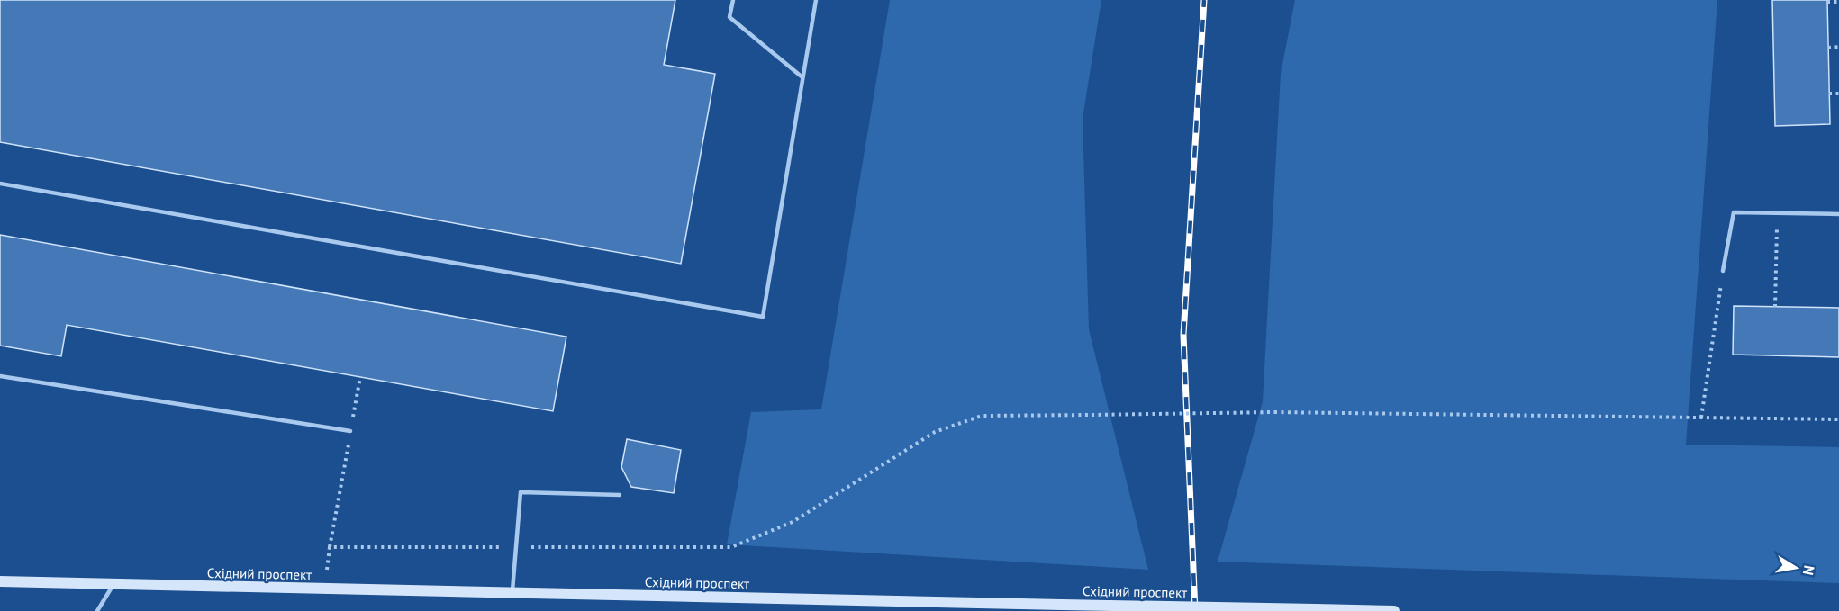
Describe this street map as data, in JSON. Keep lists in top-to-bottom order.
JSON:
{
  "streets": {
    "main road": ["Східний проспект"]
  },
  "north": "right"
}
